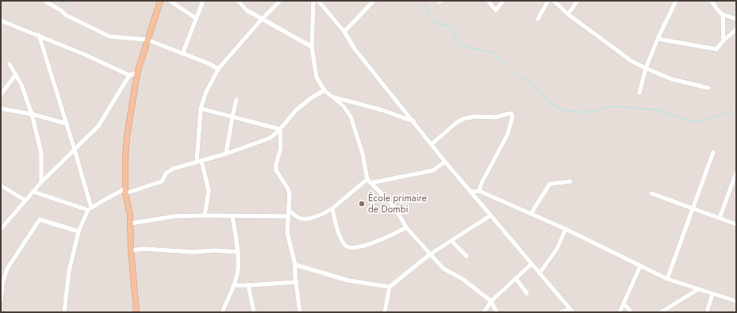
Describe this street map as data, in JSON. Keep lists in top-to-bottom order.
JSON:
{
  "places": ["École primaire de Dombi"]
}
